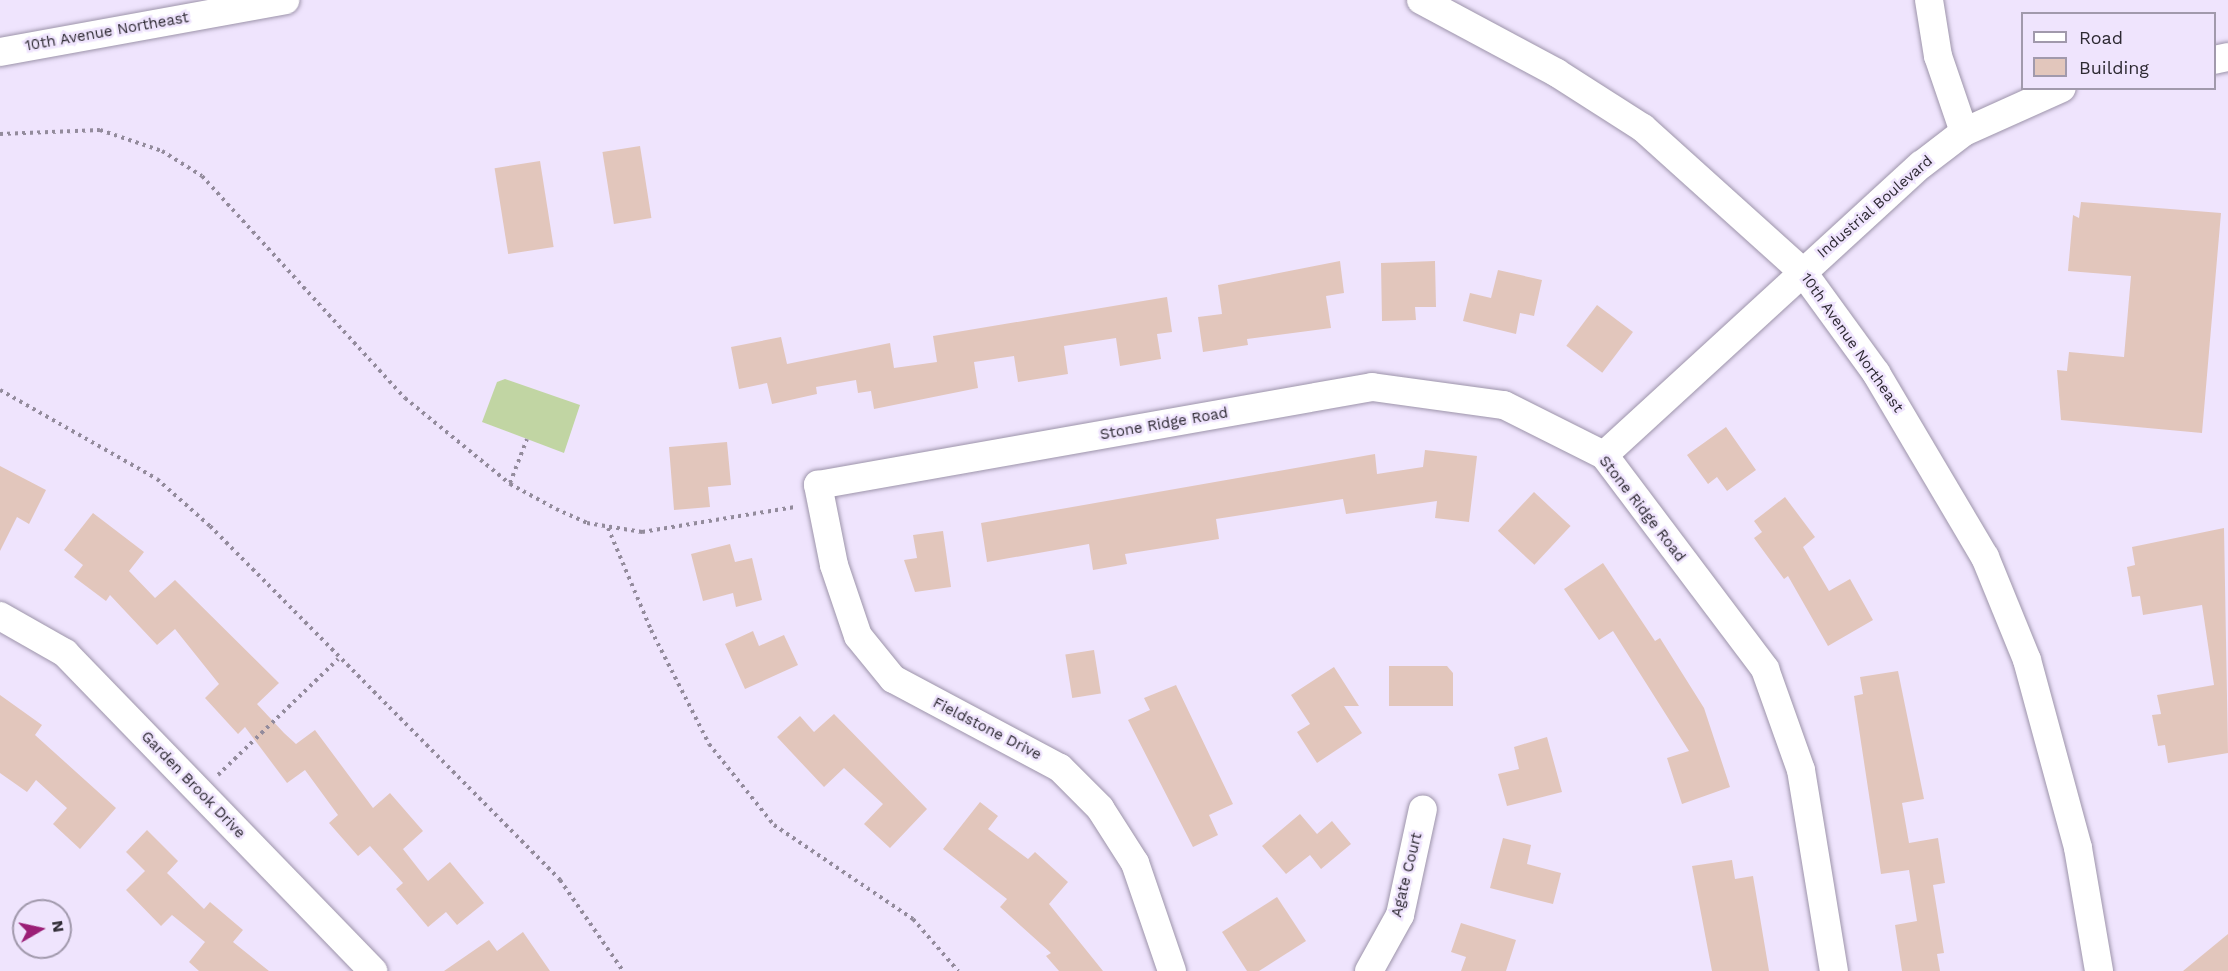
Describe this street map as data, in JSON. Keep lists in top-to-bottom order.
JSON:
{
  "streets": {
    "street": [
      "10th Avenue Northeast",
      "Industrial Boulevard",
      "Stone Ridge Road",
      "Fieldstone Drive",
      "Garden Brook Drive",
      "Agate Court"
    ]
  },
  "crossings": [
    ["10th Avenue Northeast", "Industrial Boulevard"],
    ["Industrial Boulevard", "Stone Ridge Road"],
    ["Stone Ridge Road", "Fieldstone Drive"]
  ],
  "legend": ["Road", "Building"],
  "north": "right"
}
